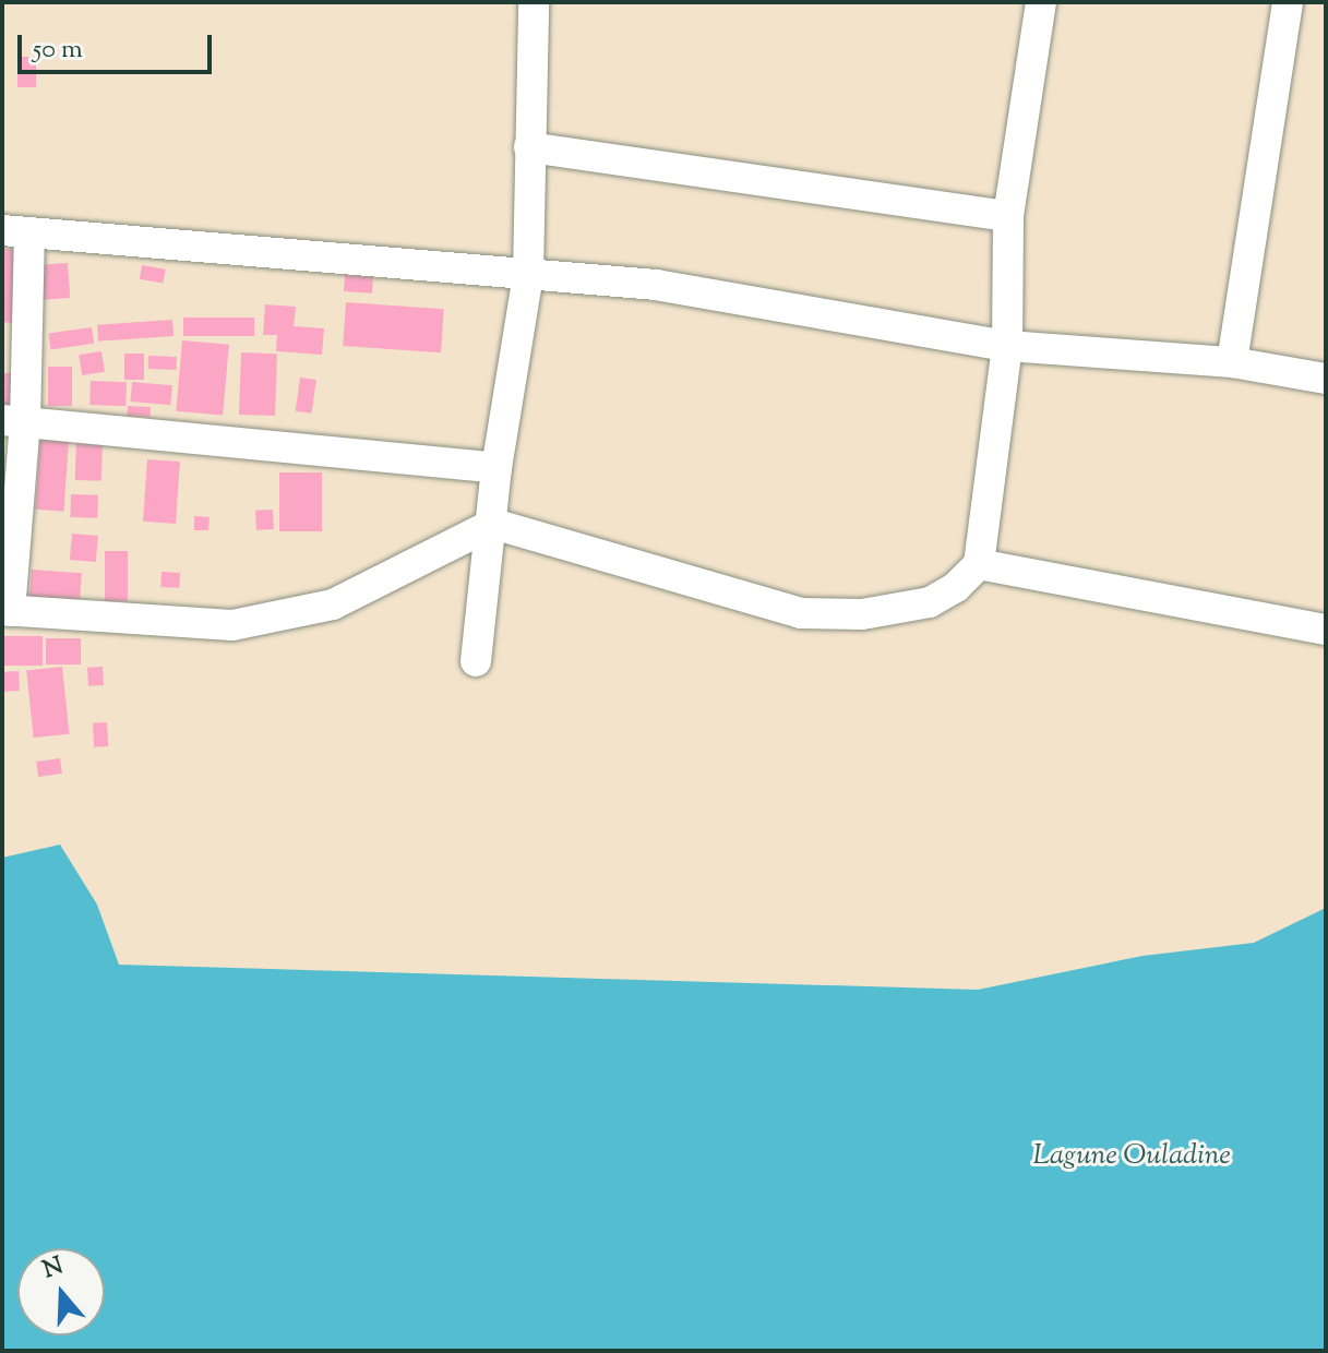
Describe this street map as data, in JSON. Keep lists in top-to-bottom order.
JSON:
{
  "water": ["Lagune Ouladine"],
  "scale_bar": "50 m",
  "north": "top"
}
